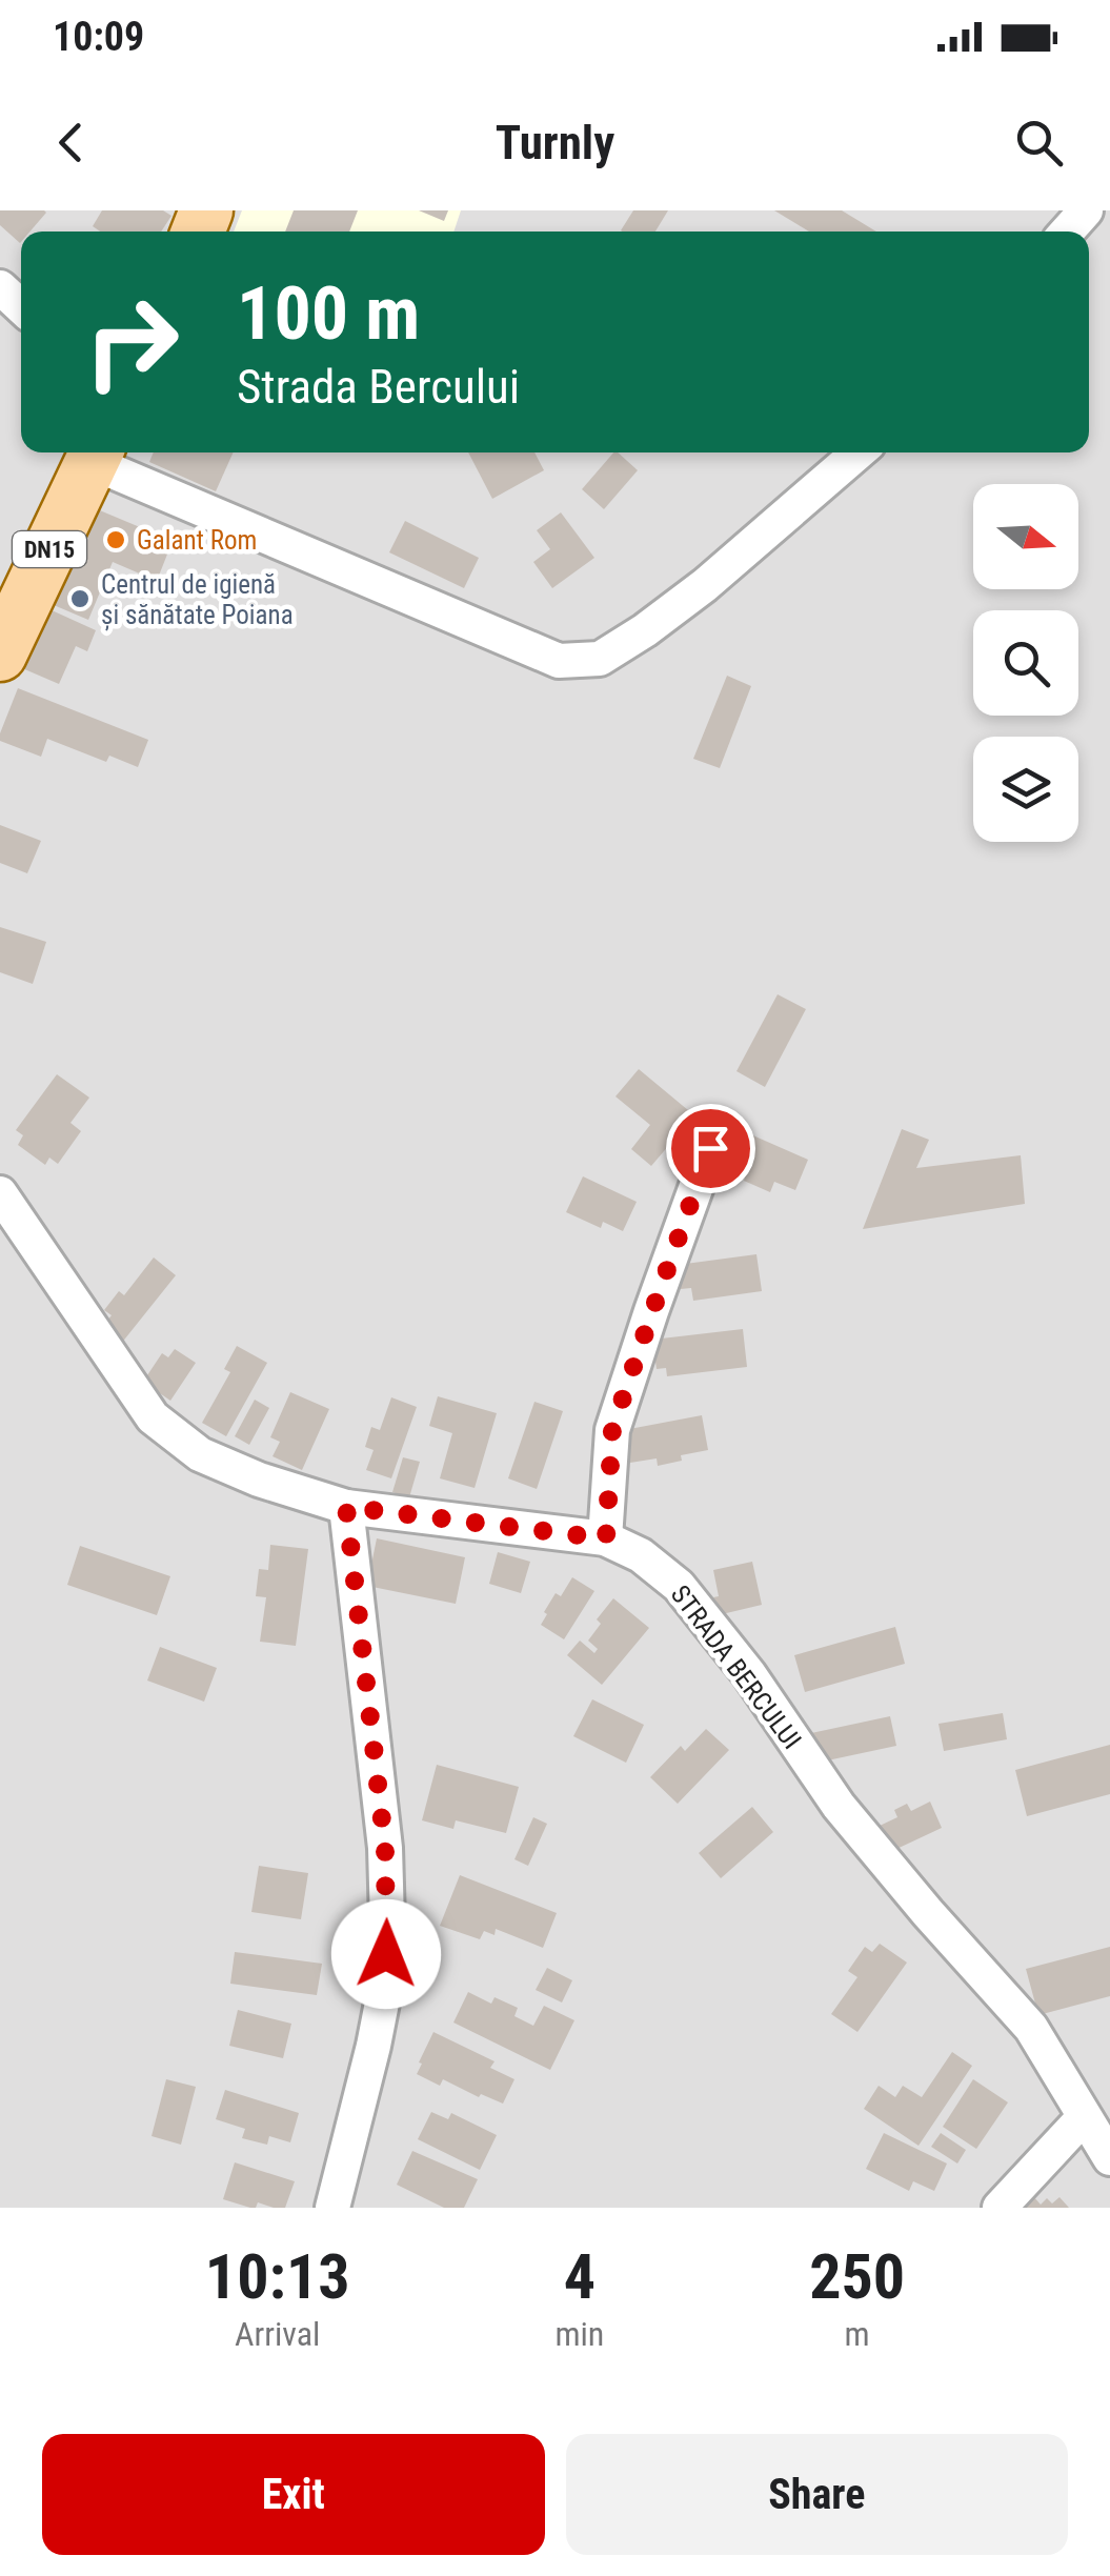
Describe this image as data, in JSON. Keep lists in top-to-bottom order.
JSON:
{
  "streets": {
    "main road": ["DN15"],
    "street": ["STRADA BERCULUI"]
  },
  "places": ["Galant Rom", "Centrul de igienă și sănătate Poiana"],
  "north": "right",
  "page": {
    "status": "10:09",
    "header": "Turnly",
    "turn": ["100 m", "Strada Bercului"],
    "eta": [
      "10:13",
      "Arrival",
      "4",
      "min",
      "250",
      "m"
    ],
    "buttons": ["Exit", "Share"]
  }
}
